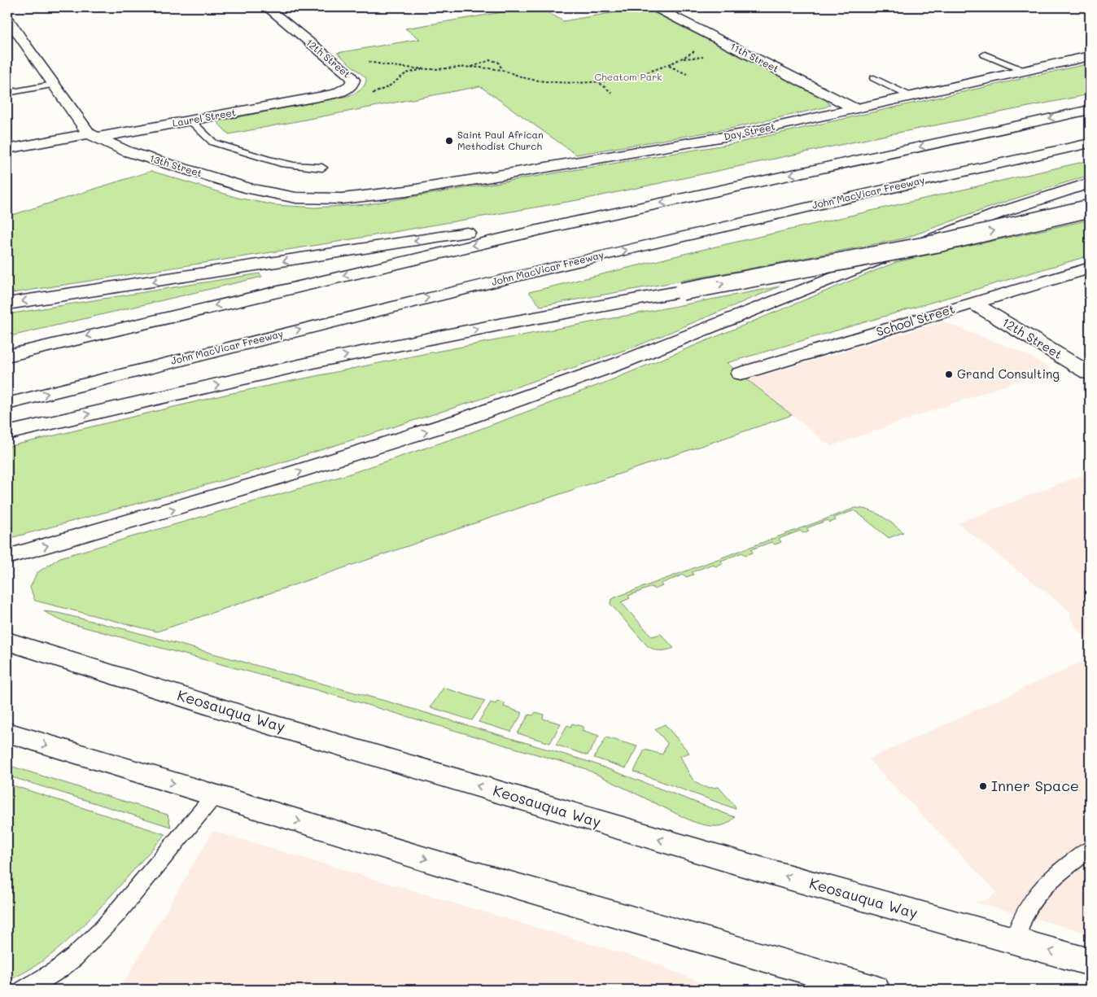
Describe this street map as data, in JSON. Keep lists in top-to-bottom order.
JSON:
{
  "streets": {
    "main road": [
      "11th Street",
      "12th Street",
      "Laurel Street",
      "Day Street",
      "13th Street",
      "John MacVicar Freeway",
      "School Street",
      "Keosauqua Way"
    ]
  },
  "crossings": [
    ["11th Street", "Day Street"],
    ["12th Street", "Laurel Street"],
    ["12th Street", "School Street"],
    ["Laurel Street", "13th Street"],
    ["Day Street", "13th Street"]
  ],
  "parks": ["Cheatom Park"],
  "places": ["Saint Paul African Methodist Church", "Grand Consulting", "Inner Space"]
}
